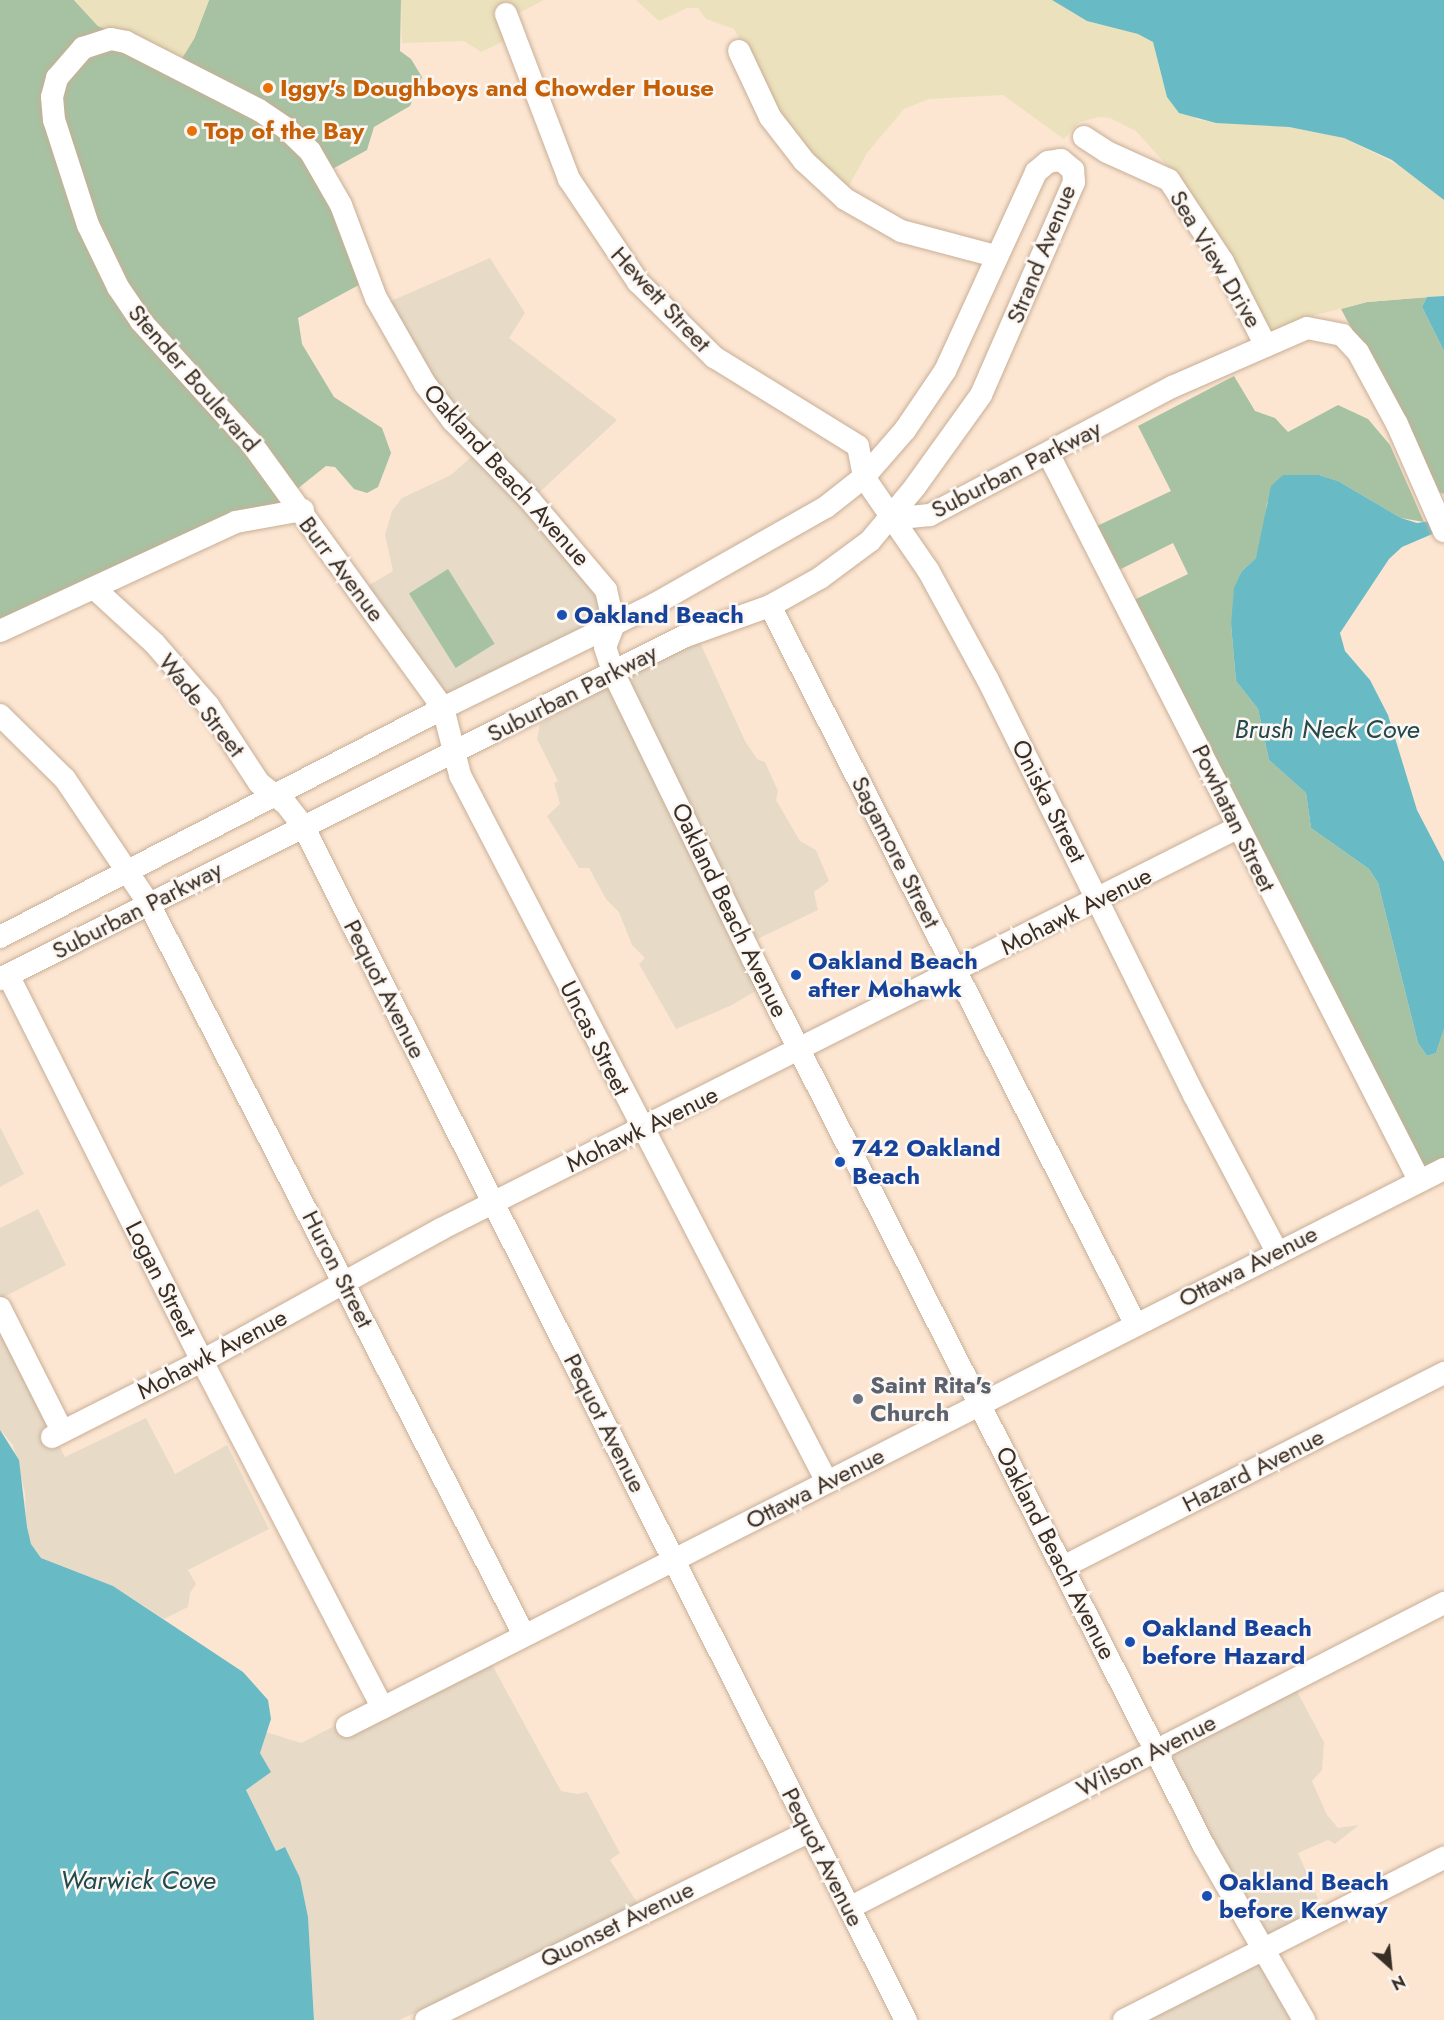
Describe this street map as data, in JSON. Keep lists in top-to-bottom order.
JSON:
{
  "streets": {
    "street": [
      "Strand Avenue",
      "Sea View Drive",
      "Hewett Street",
      "Stender Boulevard",
      "Suburban Parkway",
      "Oakland Beach Avenue",
      "Burr Avenue",
      "Wade Street",
      "Oniska Street",
      "Powhatan Street",
      "Sagamore Street",
      "Mohawk Avenue",
      "Pequot Avenue",
      "Uncas Street",
      "Ottawa Avenue",
      "Huron Street",
      "Logan Street",
      "Hazard Avenue",
      "Wilson Avenue",
      "Quonset Avenue"
    ]
  },
  "crossings": [
    ["Strand Avenue", "Hewett Street"],
    ["Strand Avenue", "Suburban Parkway"],
    ["Strand Avenue", "Oniska Street"],
    ["Sea View Drive", "Suburban Parkway"],
    ["Hewett Street", "Suburban Parkway"],
    ["Hewett Street", "Oniska Street"],
    ["Stender Boulevard", "Oakland Beach Avenue"],
    ["Stender Boulevard", "Burr Avenue"],
    ["Suburban Parkway", "Oakland Beach Avenue"],
    ["Suburban Parkway", "Burr Avenue"],
    ["Suburban Parkway", "Wade Street"],
    ["Suburban Parkway", "Oniska Street"],
    ["Suburban Parkway", "Powhatan Street"],
    ["Suburban Parkway", "Sagamore Street"],
    ["Suburban Parkway", "Pequot Avenue"],
    ["Suburban Parkway", "Uncas Street"],
    ["Suburban Parkway", "Huron Street"],
    ["Suburban Parkway", "Logan Street"],
    ["Oakland Beach Avenue", "Mohawk Avenue"],
    ["Oakland Beach Avenue", "Ottawa Avenue"],
    ["Oakland Beach Avenue", "Hazard Avenue"],
    ["Oakland Beach Avenue", "Wilson Avenue"],
    ["Burr Avenue", "Wade Street"],
    ["Burr Avenue", "Uncas Street"],
    ["Wade Street", "Pequot Avenue"],
    ["Oniska Street", "Mohawk Avenue"],
    ["Oniska Street", "Ottawa Avenue"],
    ["Powhatan Street", "Mohawk Avenue"],
    ["Powhatan Street", "Ottawa Avenue"],
    ["Sagamore Street", "Mohawk Avenue"],
    ["Sagamore Street", "Ottawa Avenue"],
    ["Mohawk Avenue", "Pequot Avenue"],
    ["Mohawk Avenue", "Uncas Street"],
    ["Mohawk Avenue", "Huron Street"],
    ["Mohawk Avenue", "Logan Street"],
    ["Pequot Avenue", "Ottawa Avenue"],
    ["Pequot Avenue", "Wilson Avenue"],
    ["Pequot Avenue", "Quonset Avenue"],
    ["Uncas Street", "Ottawa Avenue"],
    ["Ottawa Avenue", "Huron Street"],
    ["Ottawa Avenue", "Logan Street"]
  ],
  "water": ["Brush Neck Cove", "Warwick Cove"],
  "places": [
    "Iggy's Doughboys and Chowder House",
    "Top of the Bay",
    "Oakland Beach",
    "Oakland Beach after Mohawk",
    "742 Oakland Beach",
    "Saint Rita's Church",
    "Oakland Beach before Hazard",
    "Oakland Beach before Kenway"
  ],
  "north": "bottom right"
}
